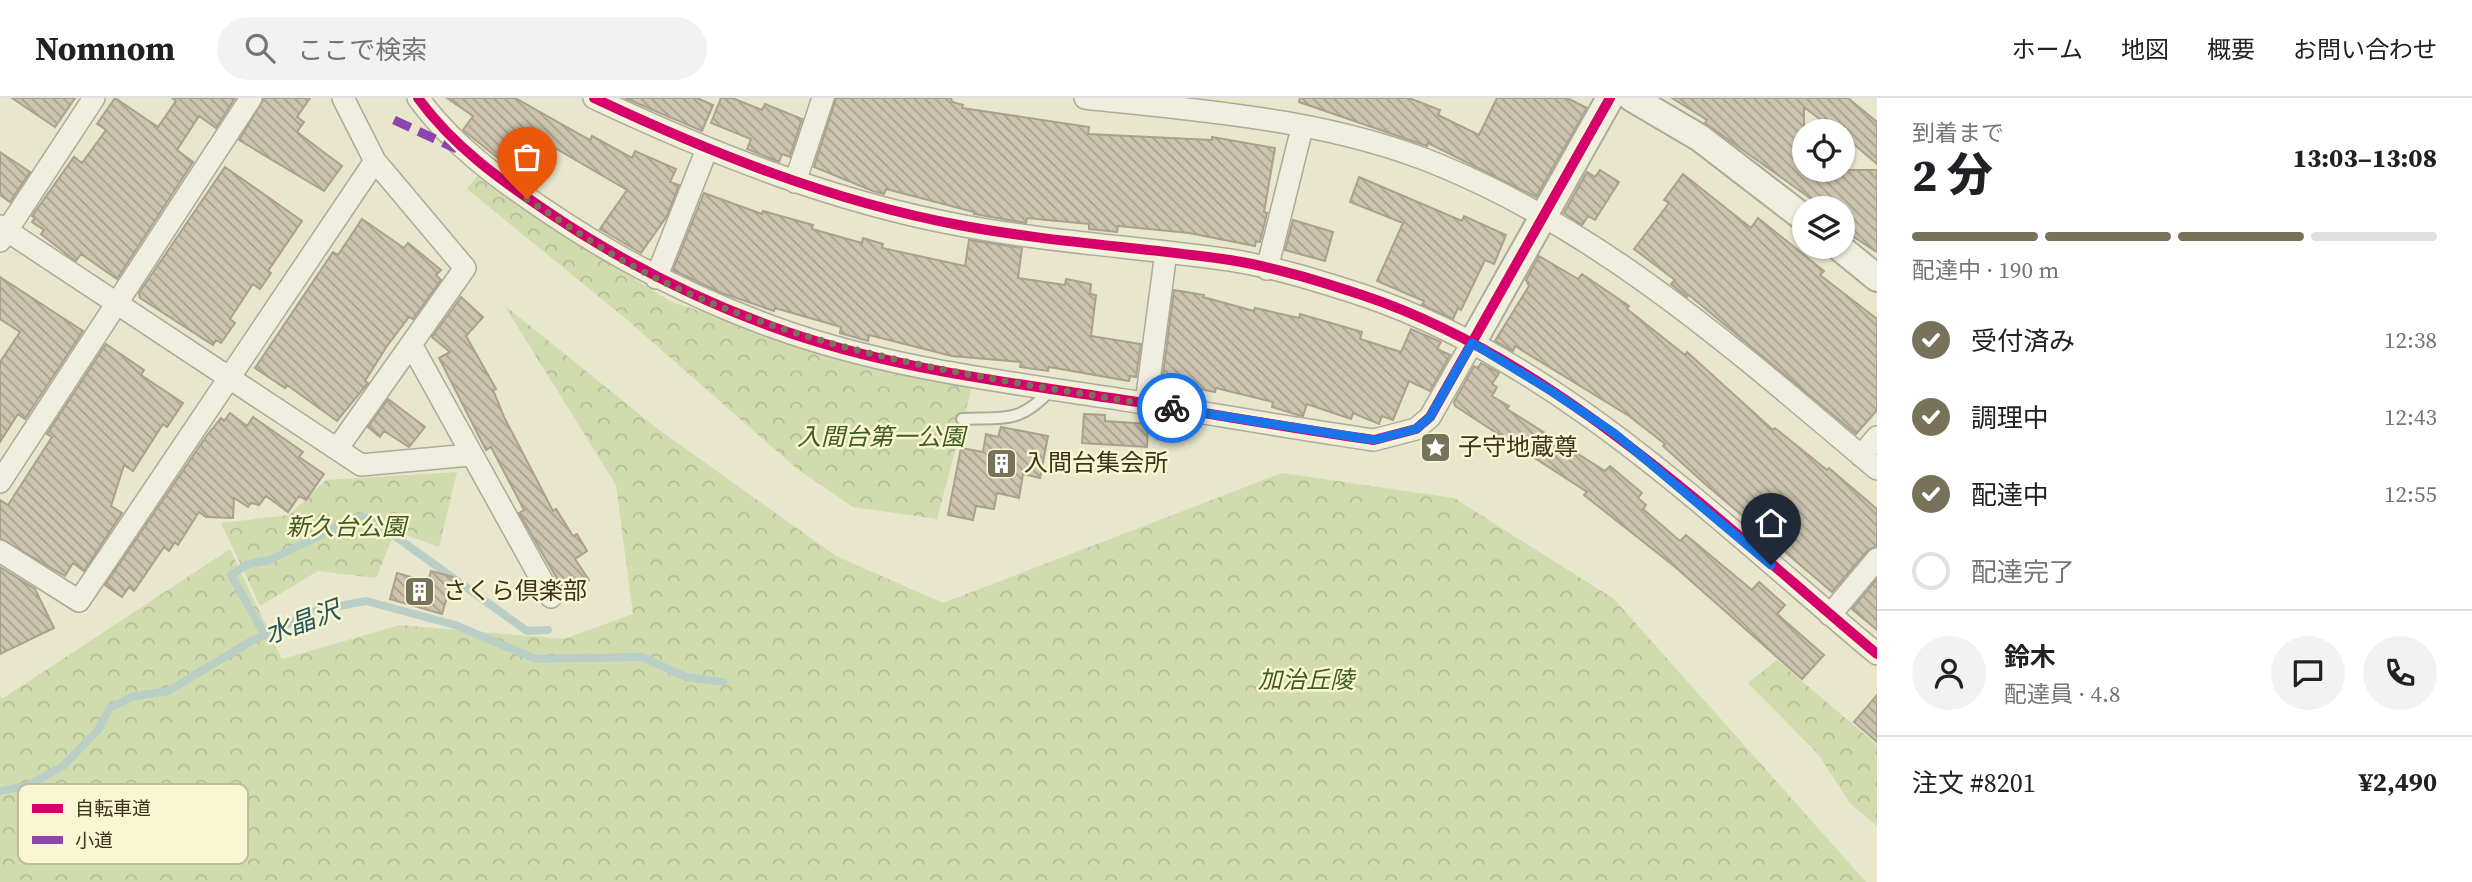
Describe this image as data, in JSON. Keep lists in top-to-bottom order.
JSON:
{
  "water": ["水晶沢"],
  "parks": ["入間台第一公園", "新久台公園", "加治丘陵"],
  "places": {
    "place": ["子守地蔵尊"],
    "building": ["入間台集会所", "さくら倶楽部"]
  },
  "legend": ["自転車道", "小道"],
  "page": {
    "header": "Nomnom",
    "search": "ここで検索",
    "nav": [
      "ホーム",
      "地図",
      "概要",
      "お問い合わせ"
    ],
    "heading": ["2 分", "到着まで", "13:03–13:08"],
    "panel": [
      "鈴木",
      "配達員 · 4.8",
      "注文 #8201",
      "¥2,490"
    ],
    "bar": "配達中 · 190 m",
    "list": [
      ["受付済み", "12:38"],
      ["調理中", "12:43"],
      ["配達中", "12:55"],
      "配達完了"
    ]
  }
}
